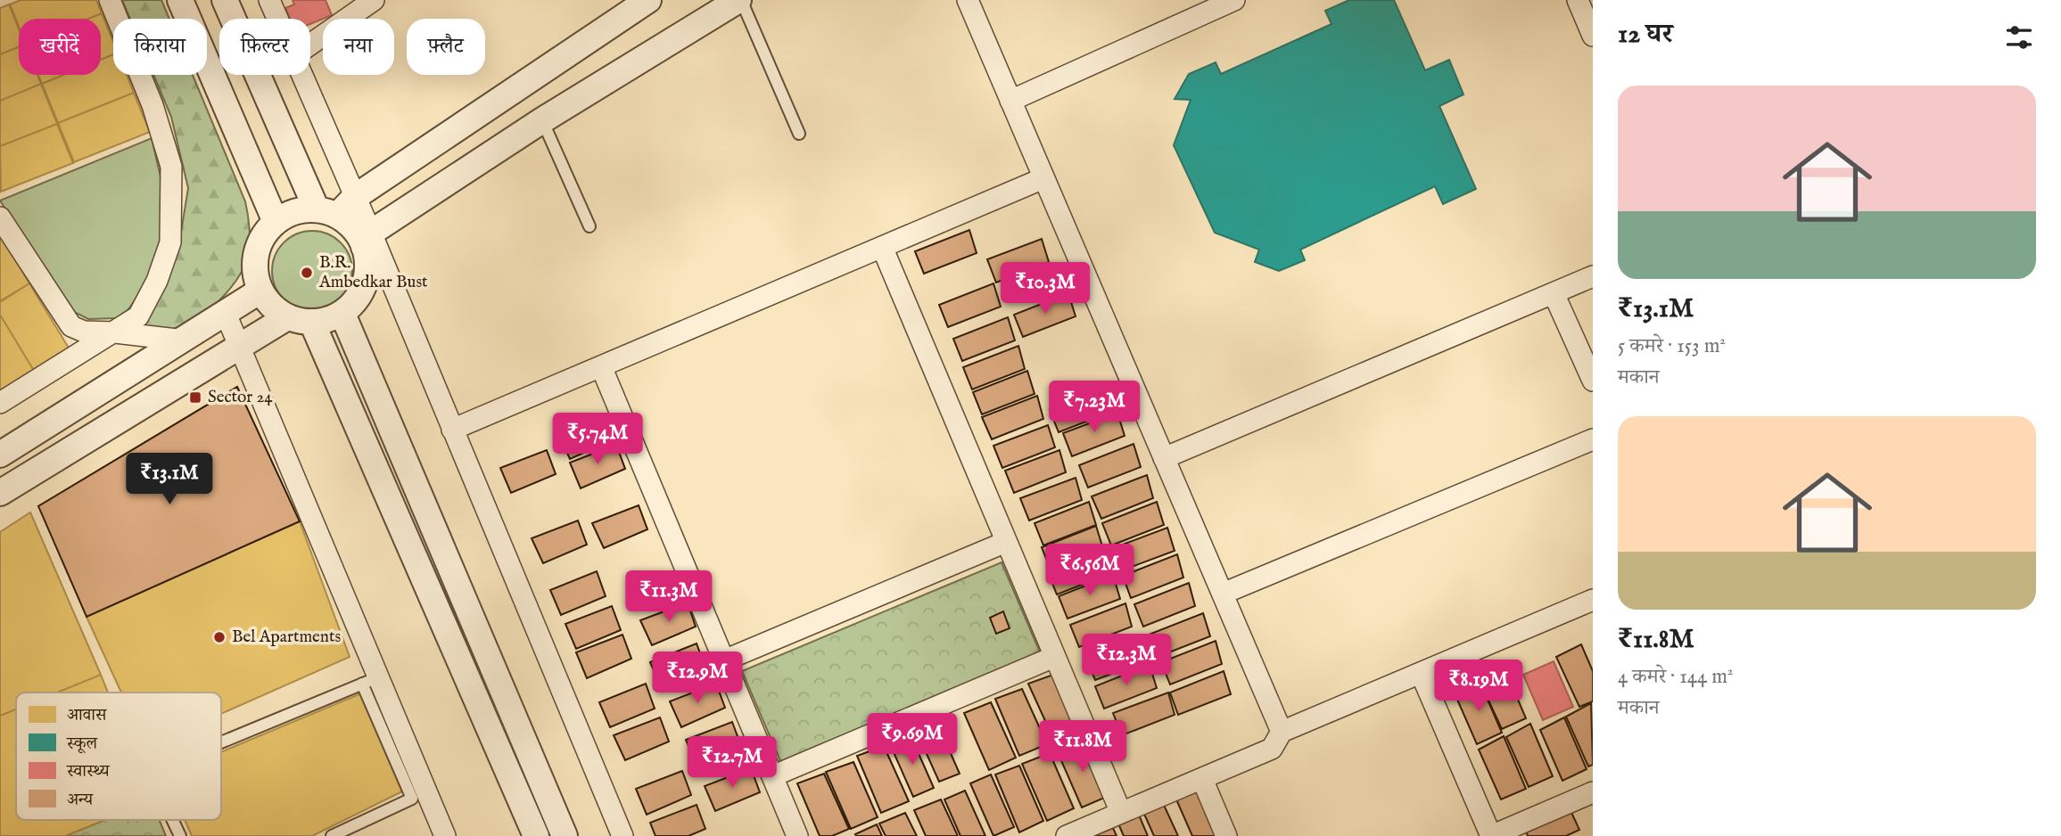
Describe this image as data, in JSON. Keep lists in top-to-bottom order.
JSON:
{
  "places": {
    "other": ["B.R. Ambedkar Bust", "Bel Apartments"],
    "transit": ["Sector 24"]
  },
  "legend": [
    "आवास",
    "स्कूल",
    "स्वास्थ्य",
    "अन्य"
  ],
  "page": {
    "heading": "12 घर",
    "chip": [
      "खरीदें",
      "किराया",
      "फ़िल्टर",
      "नया",
      "फ़्लैट"
    ],
    "list": [
      {
        "name": "₹13.1M",
        "note": "5 कमरे · 153 m² · मकान"
      },
      {
        "name": "₹11.8M",
        "note": "4 कमरे · 144 m² · मकान"
      }
    ],
    "price": [
      "₹10.3M",
      "₹7.23M",
      "₹5.74M",
      "₹13.1M",
      "₹6.56M",
      "₹11.3M",
      "₹12.3M",
      "₹12.9M",
      "₹8.19M",
      "₹9.69M",
      "₹11.8M",
      "₹12.7M"
    ]
  }
}
